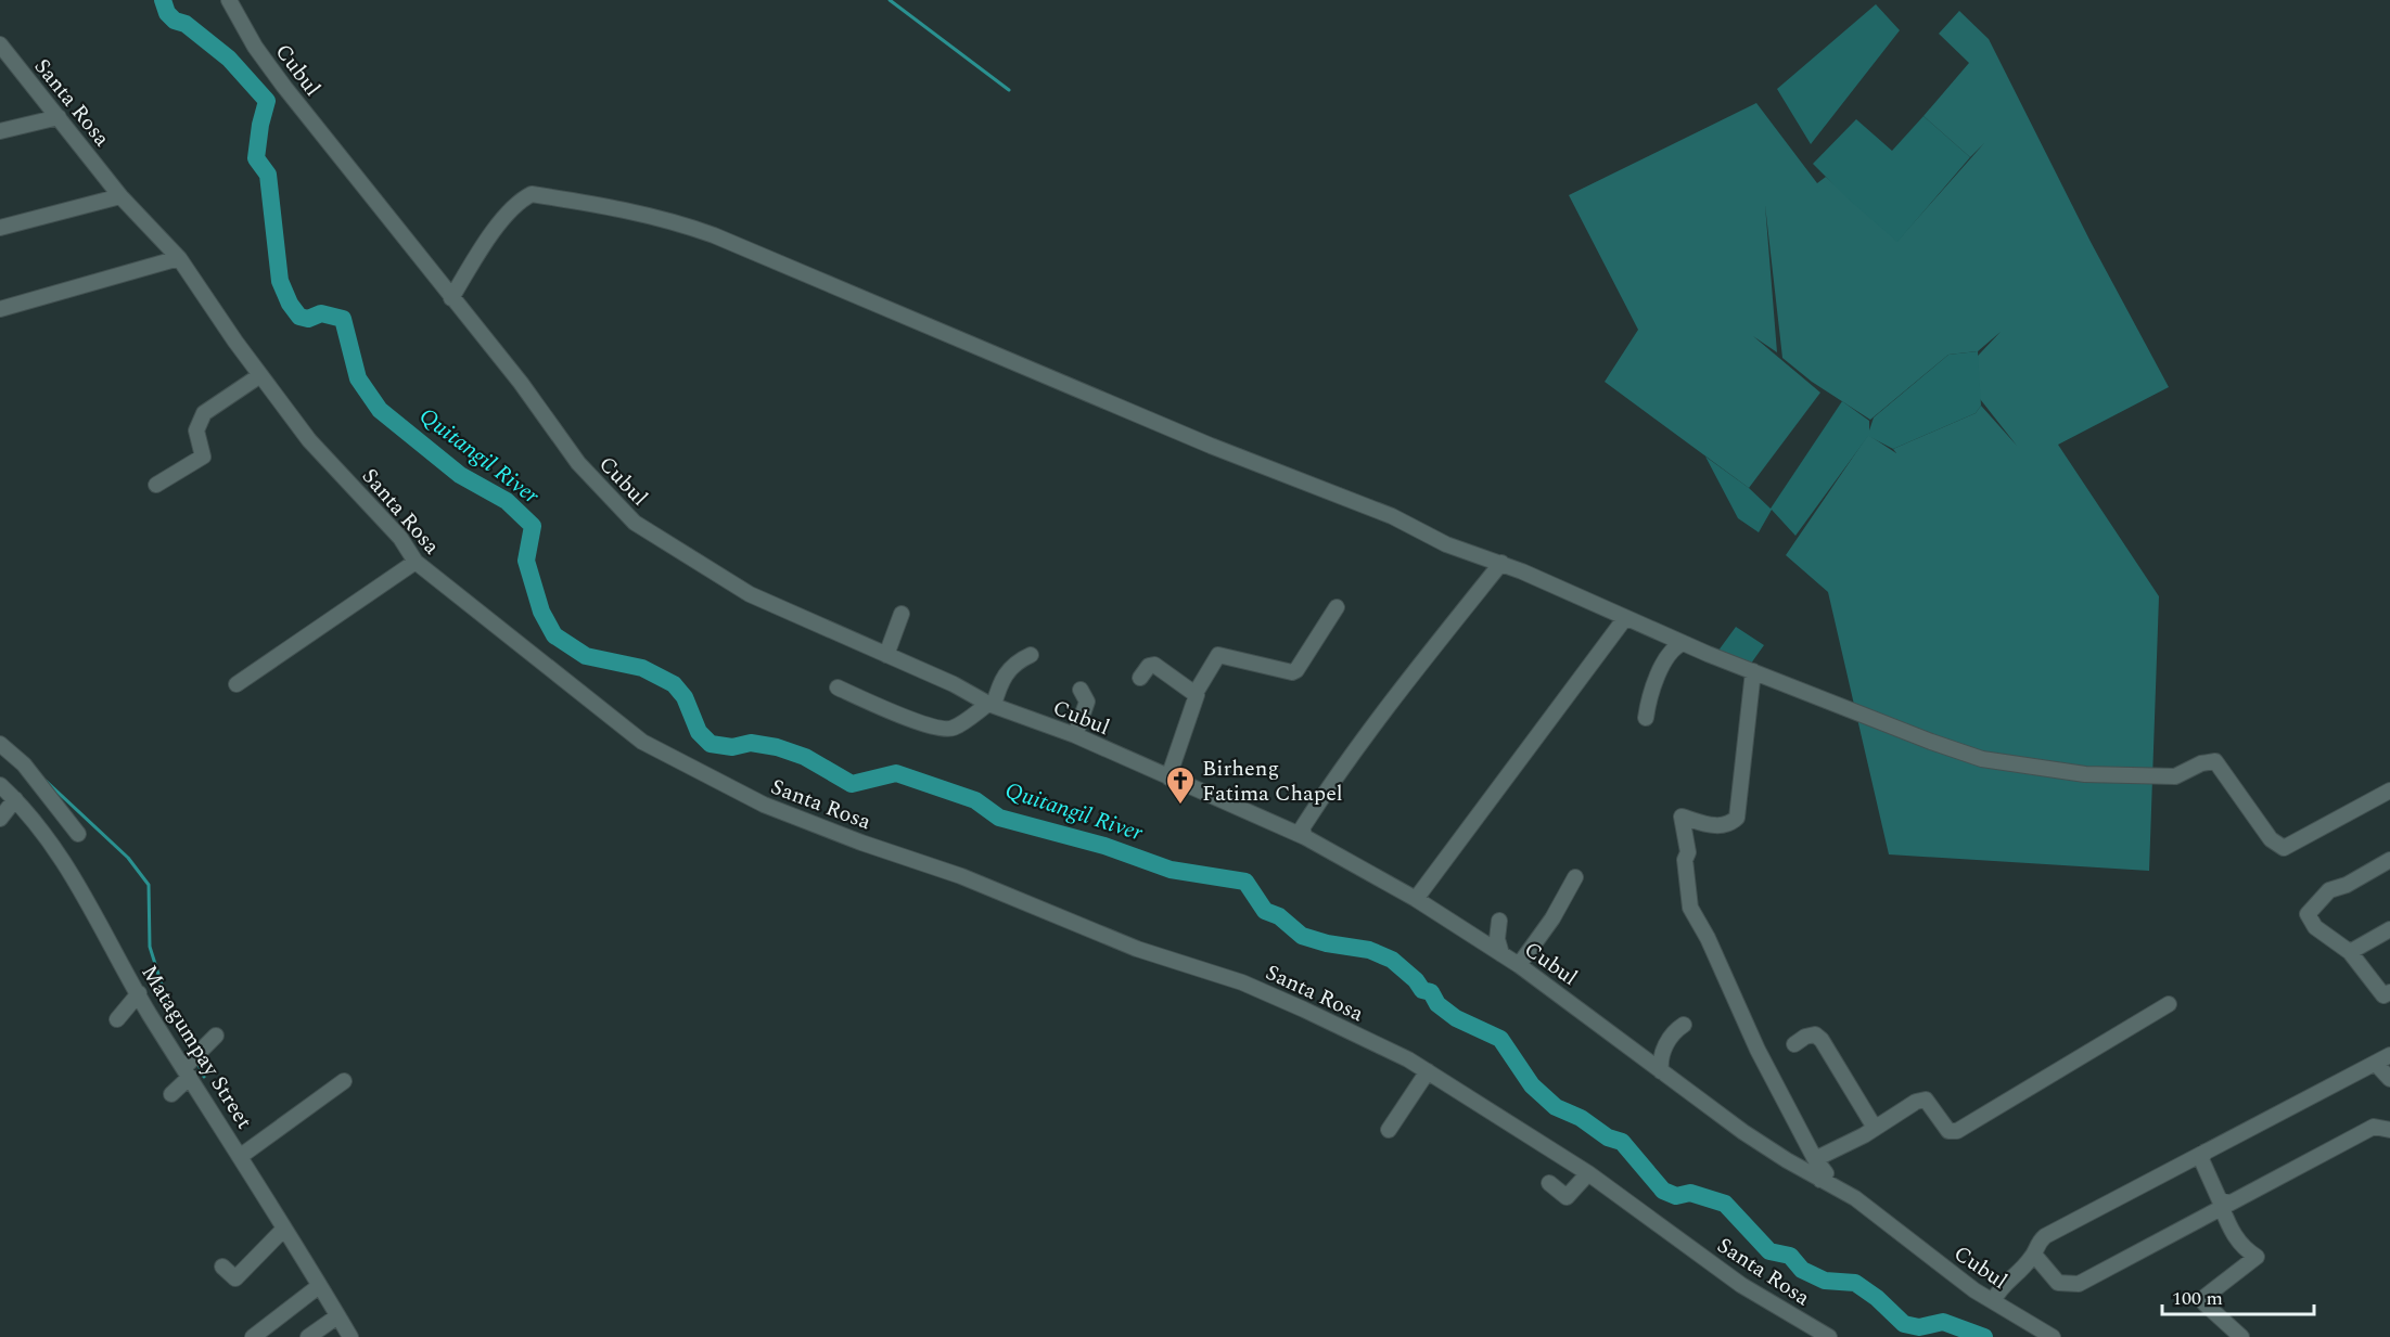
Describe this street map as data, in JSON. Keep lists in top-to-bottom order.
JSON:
{
  "streets": {
    "street": ["Cubul", "Santa Rosa", "Matagumpay Street"]
  },
  "water": ["Quitangil River"],
  "places": {
    "church": ["Birheng Fatima Chapel"]
  },
  "scale_bar": "100 m"
}
